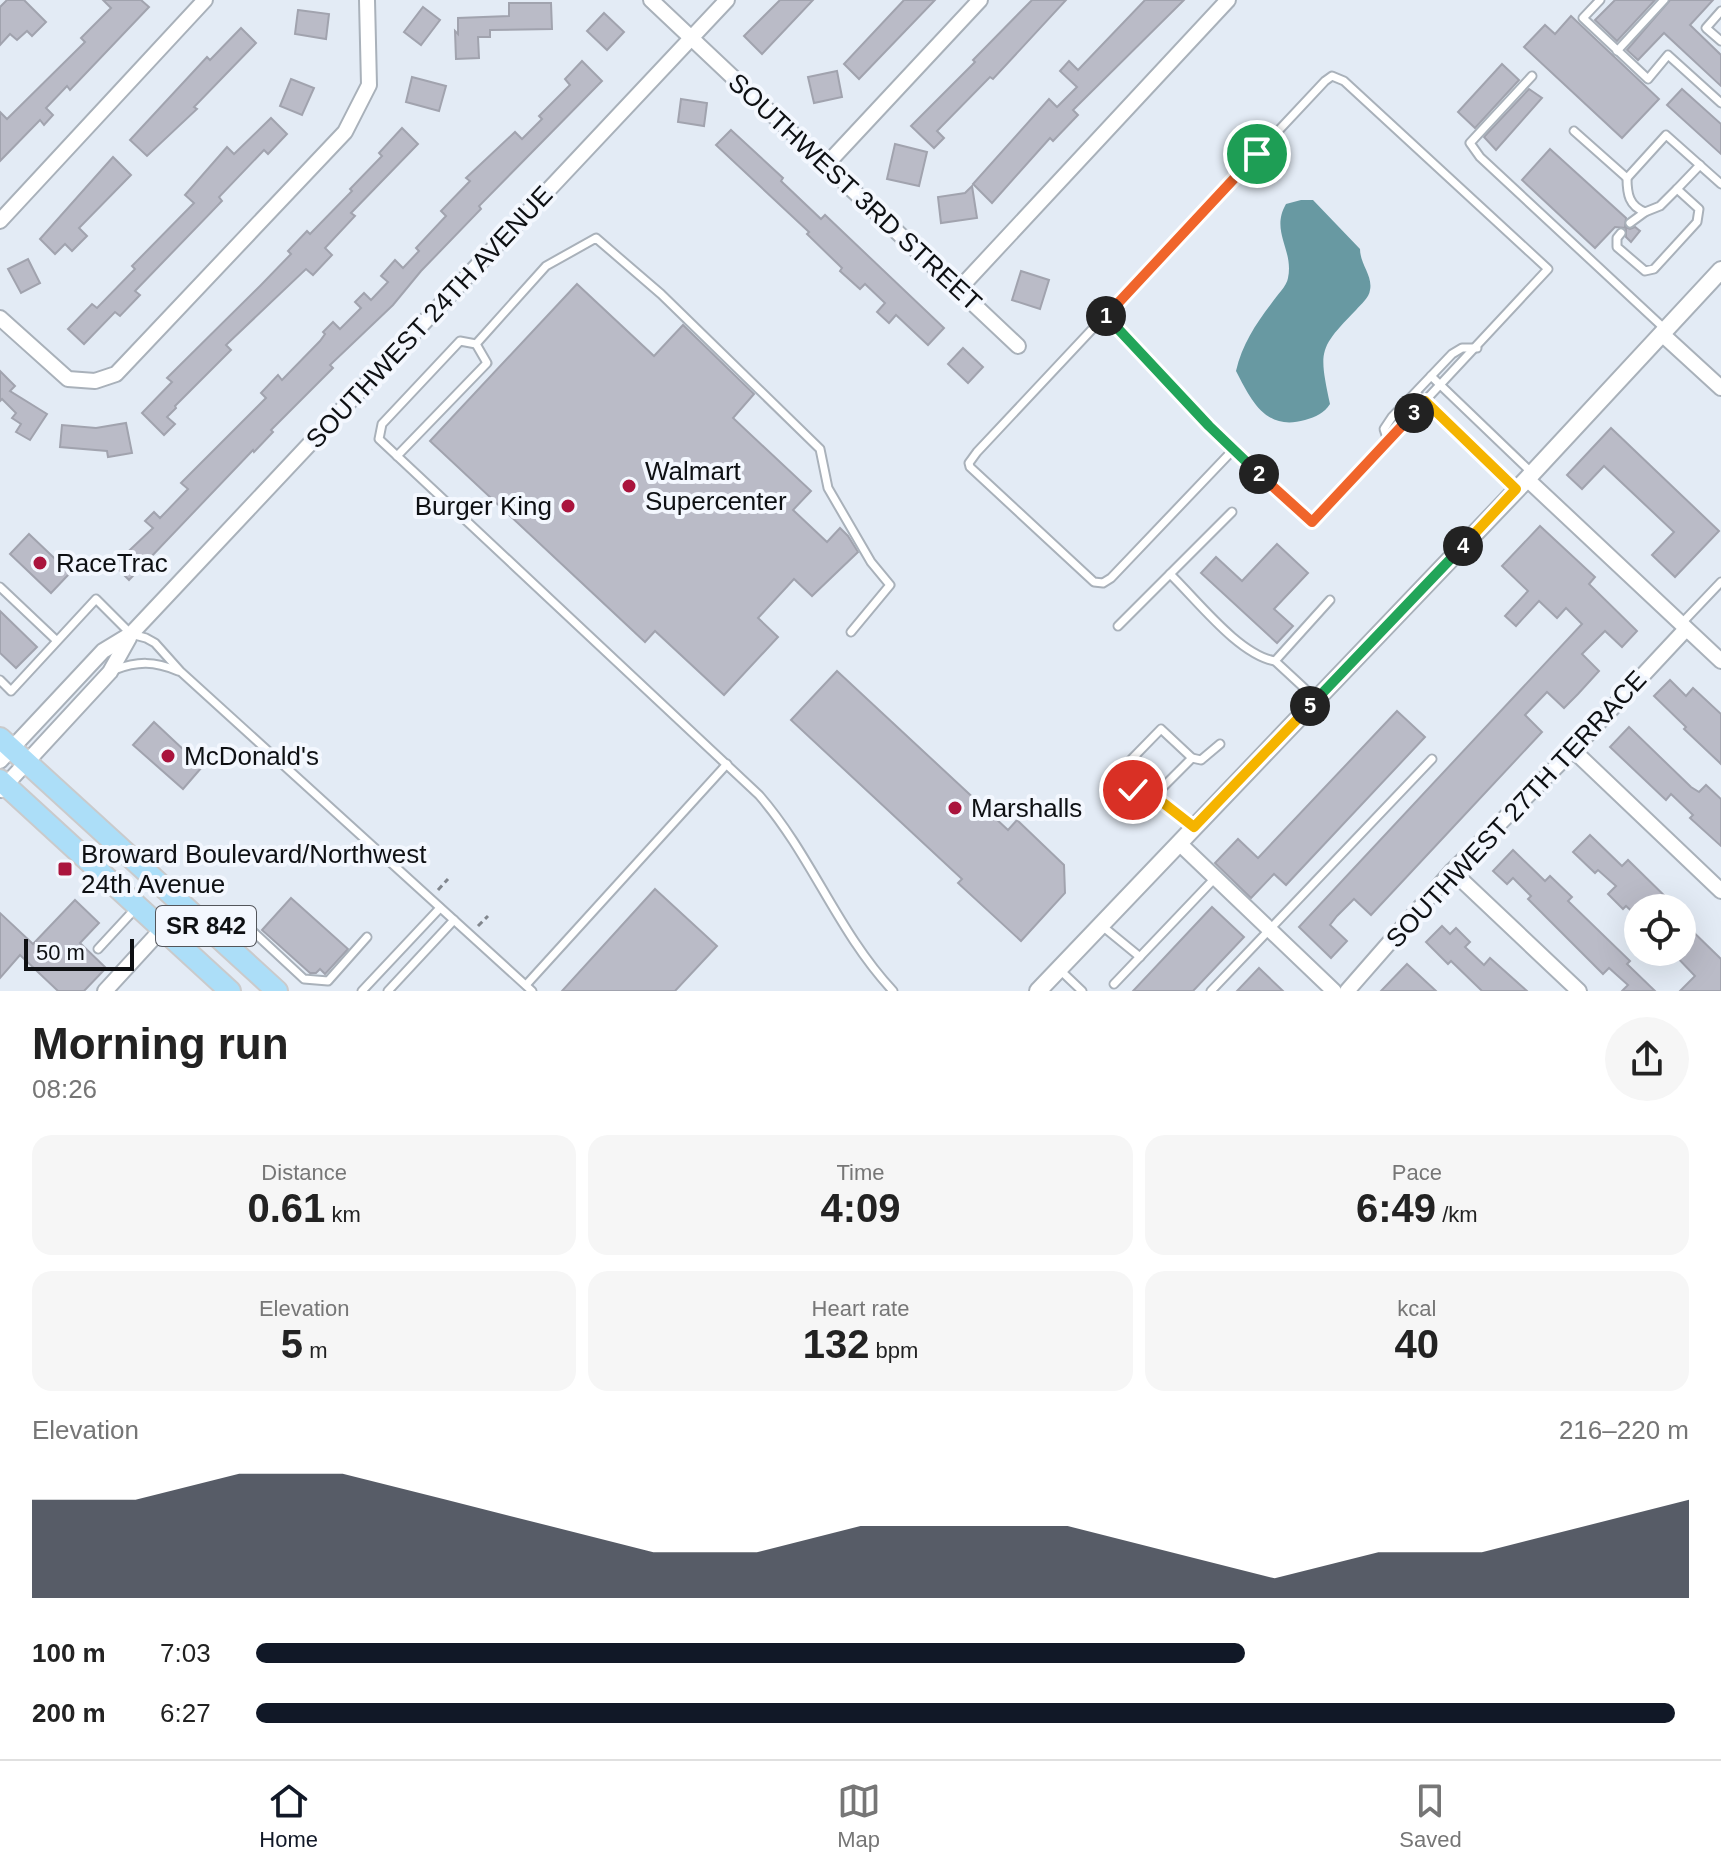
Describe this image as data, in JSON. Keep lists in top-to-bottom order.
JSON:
{
  "streets": {
    "main road": ["SR 842"],
    "street": ["SOUTHWEST 3RD STREET", "SOUTHWEST 24TH AVENUE", "SOUTHWEST 27TH TERRACE"]
  },
  "crossings": [
    ["SOUTHWEST 3RD STREET", "SOUTHWEST 24TH AVENUE"],
    ["SOUTHWEST 24TH AVENUE", "SR 842"]
  ],
  "places": {
    "other": [
      "Walmart Supercenter",
      "Burger King",
      "RaceTrac",
      "McDonald's",
      "Marshalls"
    ],
    "transit": ["Broward Boulevard/Northwest 24th Avenue"]
  },
  "scale_bar": "50 m",
  "page": {
    "pins": [
      "1",
      "3",
      "2",
      "4",
      "5"
    ],
    "scale": "50 m",
    "heading": ["Morning run", "08:26"],
    "stats": [
      ["Distance", "0.61 km"],
      ["Time", "4:09"],
      ["Pace", "6:49 /km"],
      ["Elevation", "5 m"],
      ["Heart rate", "132 bpm"],
      ["kcal", "40"]
    ],
    "chart": ["Elevation", "216–220 m"],
    "list": [
      {
        "name": "100 m",
        "note": "7:03"
      },
      {
        "name": "200 m",
        "note": "6:27"
      }
    ],
    "tabs": ["Home", "Map", "Saved"]
  }
}
